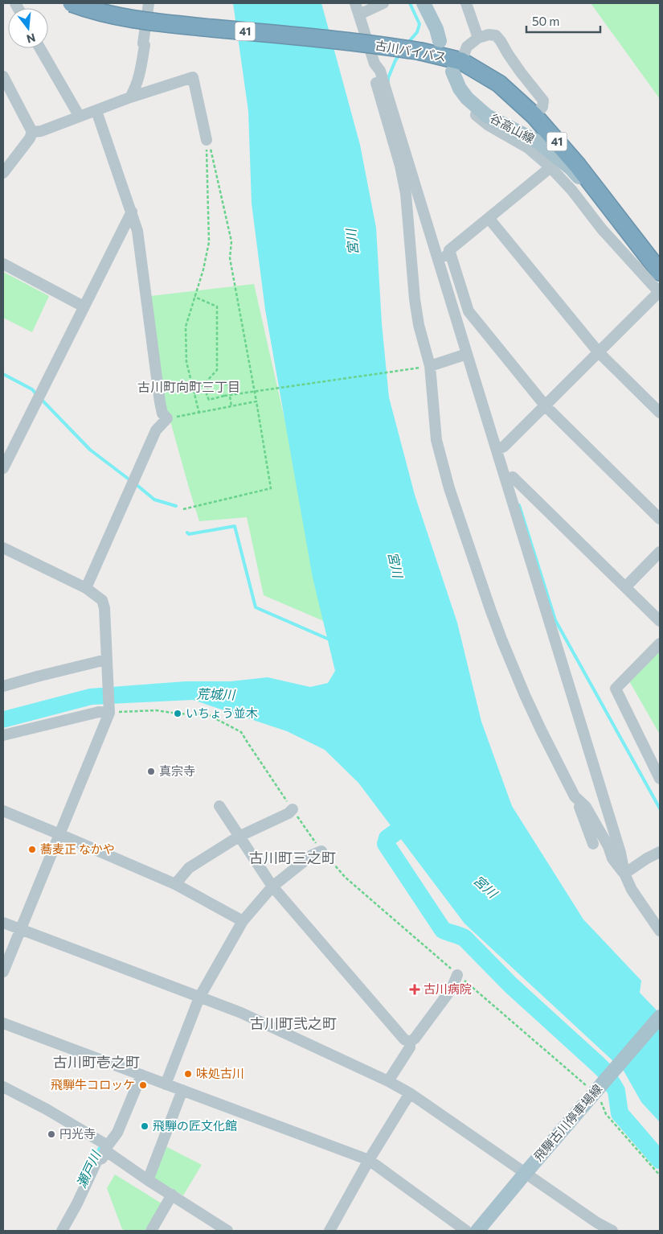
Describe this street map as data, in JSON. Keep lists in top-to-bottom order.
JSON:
{
  "streets": {
    "highway": ["41", "古川バイパス"],
    "main road": ["谷高山線", "飛騨古川停車場線"]
  },
  "crossings": [
    ["古川バイパス", "谷高山線"]
  ],
  "districts": [
    "古川町向町三丁目",
    "古川町三之町",
    "古川町弐之町",
    "古川町壱之町"
  ],
  "water": ["宮川", "荒城川", "瀬戸川"],
  "places": {
    "other": [
      "いちょう並木",
      "真宗寺",
      "蕎麦正 なかや",
      "味処古川",
      "飛騨牛コロッケ",
      "飛騨の匠文化館",
      "円光寺"
    ],
    "health": ["古川病院"]
  },
  "scale_bar": "50 m",
  "north": "bottom"
}
